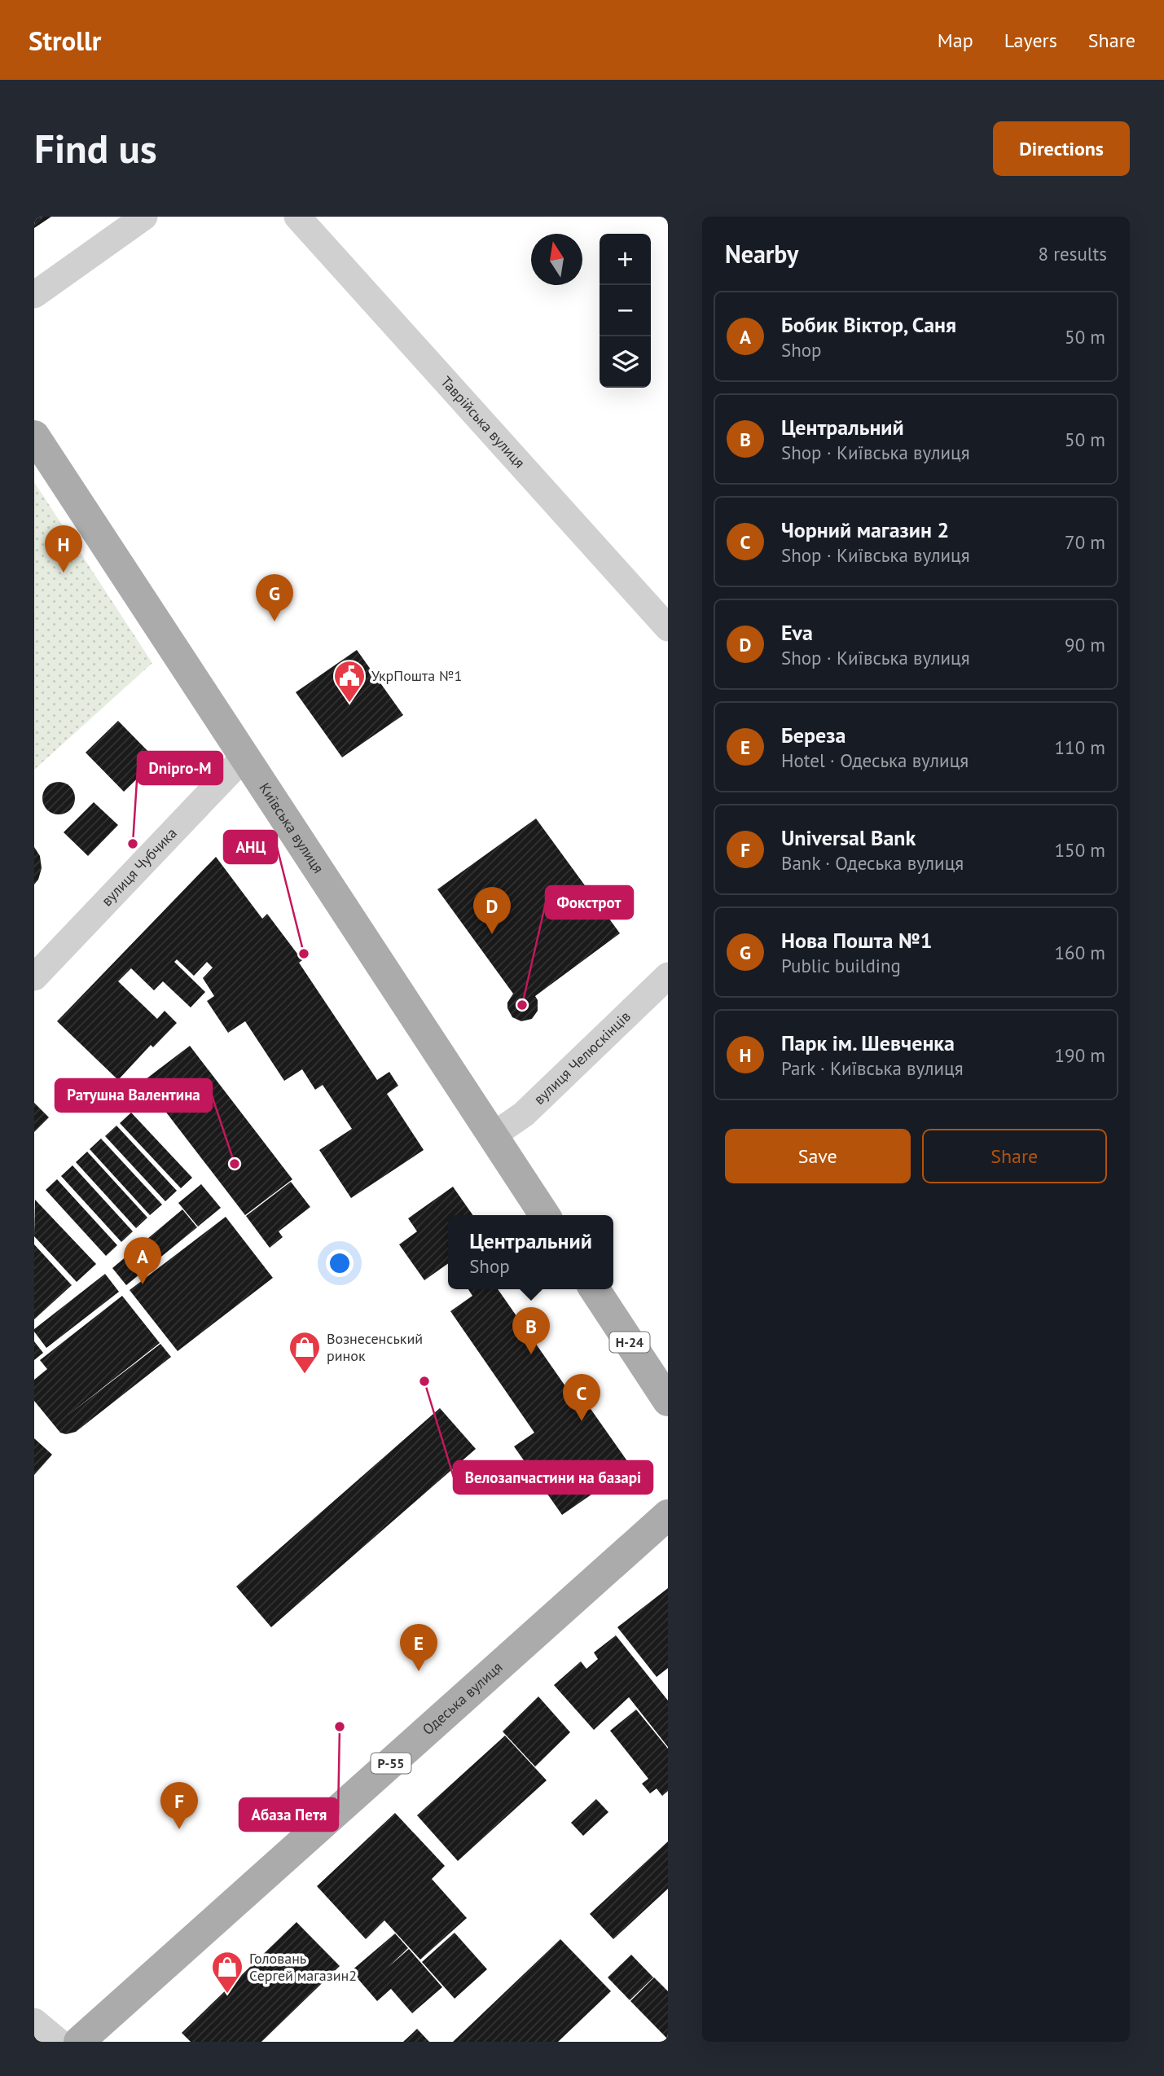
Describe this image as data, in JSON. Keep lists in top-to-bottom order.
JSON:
{
  "streets": {
    "main road": [
      "Київська вулиця",
      "Н-24",
      "Одеська вулиця",
      "Р-55"
    ],
    "street": ["Таврійська вулиця", "вулиця Чубчика", "вулиця Челюскінців"]
  },
  "crossings": [
    ["Київська вулиця", "вулиця Чубчика"],
    ["Київська вулиця", "вулиця Челюскінців"]
  ],
  "places": {
    "public building": ["УкрПошта №1"],
    "other": [
      "Dnipro-M",
      "АНЦ",
      "Фокстрот",
      "Ратушна Валентина",
      "Велозапчастини на базарі",
      "Абаза Петя"
    ],
    "shop": ["Вознесенський ринок", "Головань Сергей магазин2"]
  },
  "north": "top",
  "page": {
    "header": "Strollr",
    "nav": ["Map", "Layers", "Share"],
    "buttons": [
      "Directions",
      ["Save", "Share"]
    ],
    "title": "Find us",
    "heading": ["Nearby", "8 results"],
    "map_buttons": ["+", "−"],
    "list": [
      {
        "mark": "A",
        "name": "Бобик Віктор, Саня",
        "note": "Shop",
        "value": "50 m"
      },
      {
        "mark": "B",
        "name": "Центральний",
        "note": "Shop · Київська вулиця",
        "value": "50 m"
      },
      {
        "mark": "C",
        "name": "Чорний магазин 2",
        "note": "Shop · Київська вулиця",
        "value": "70 m"
      },
      {
        "mark": "D",
        "name": "Eva",
        "note": "Shop · Київська вулиця",
        "value": "90 m"
      },
      {
        "mark": "E",
        "name": "Береза",
        "note": "Hotel · Одеська вулиця",
        "value": "110 m"
      },
      {
        "mark": "F",
        "name": "Universal Bank",
        "note": "Bank · Одеська вулиця",
        "value": "150 m"
      },
      {
        "mark": "G",
        "name": "Нова Пошта №1",
        "note": "Public building",
        "value": "160 m"
      },
      {
        "mark": "H",
        "name": "Парк ім. Шевченка",
        "note": "Park · Київська вулиця",
        "value": "190 m"
      }
    ],
    "pins": [
      "H",
      "G",
      "D",
      "A",
      "B",
      "C",
      "E",
      "F"
    ],
    "popup": ["Центральний", "Shop"]
  }
}
